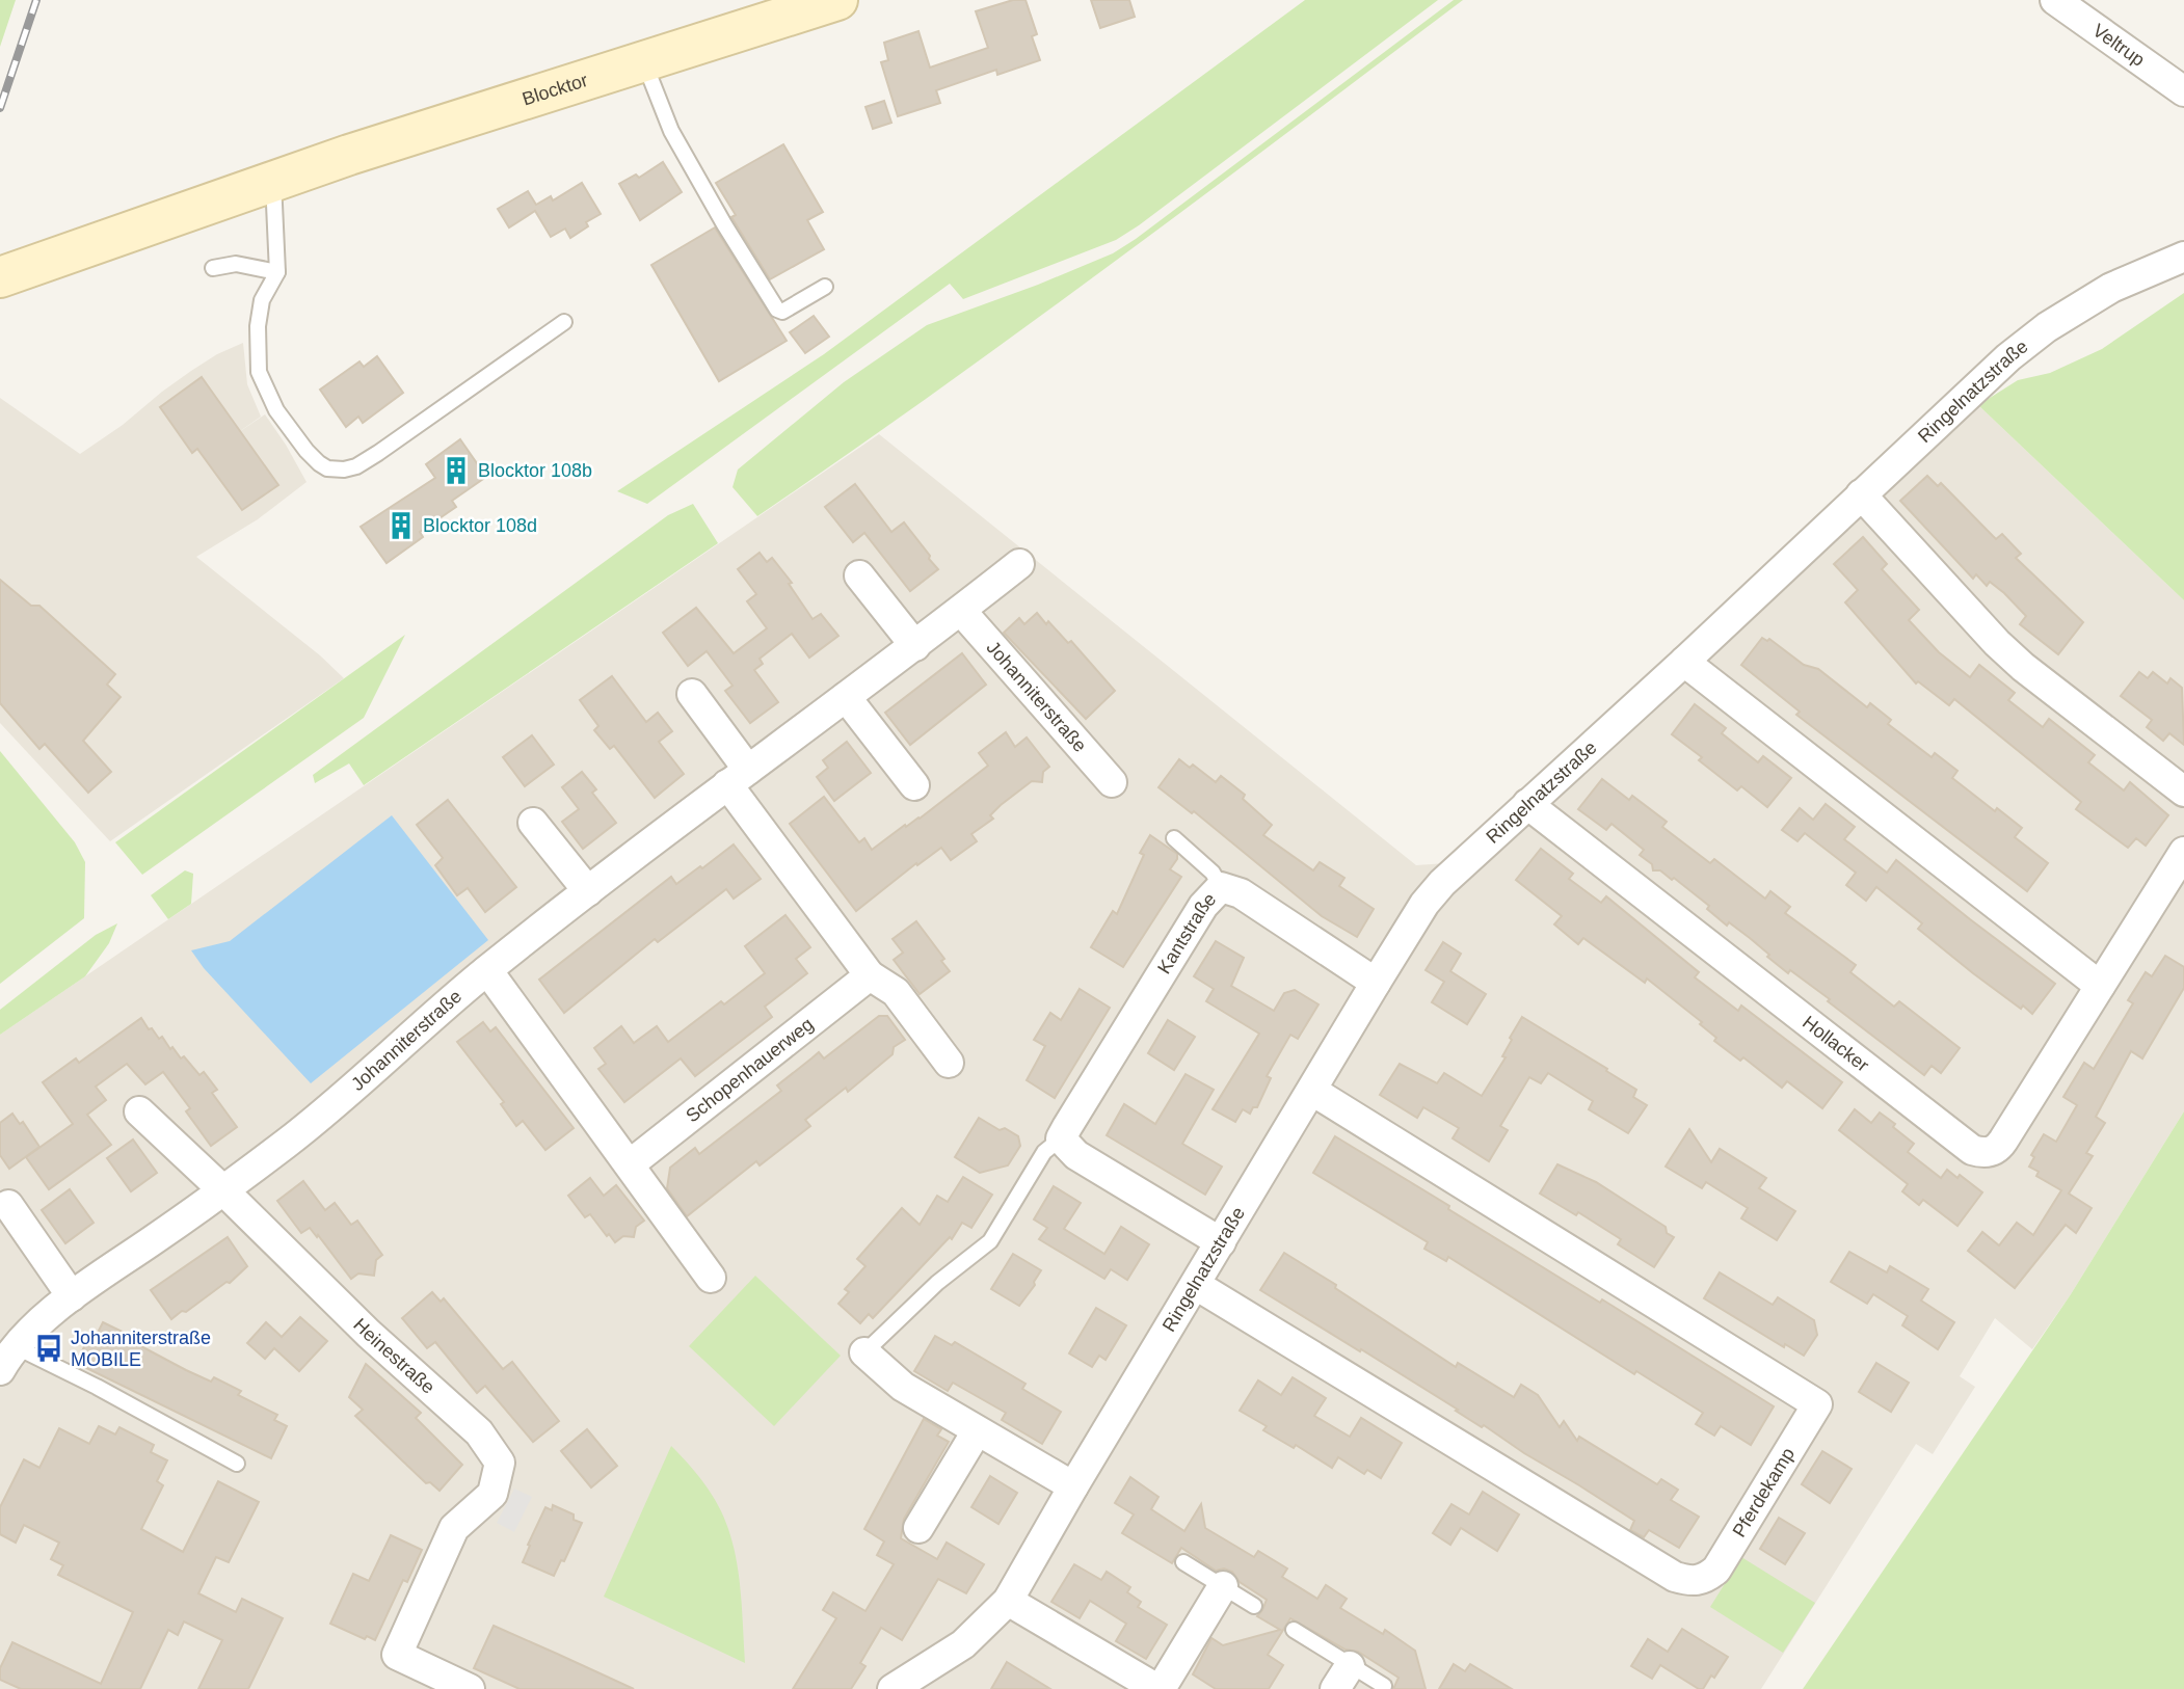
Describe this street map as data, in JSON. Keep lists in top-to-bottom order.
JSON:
{
  "streets": {
    "main road": ["Blocktor"],
    "street": [
      "Veltrup",
      "Ringelnatzstraße",
      "Johanniterstraße",
      "Kantstraße",
      "Hollacker",
      "Schopenhauerweg",
      "Heinestraße",
      "Pferdekamp"
    ]
  },
  "crossings": [
    ["Ringelnatzstraße", "Kantstraße"],
    ["Ringelnatzstraße", "Hollacker"],
    ["Ringelnatzstraße", "Pferdekamp"],
    ["Johanniterstraße", "Heinestraße"]
  ],
  "places": {
    "building": ["Blocktor 108b", "Blocktor 108d"],
    "bus stop": ["Johanniterstraße MOBILE"]
  }
}
